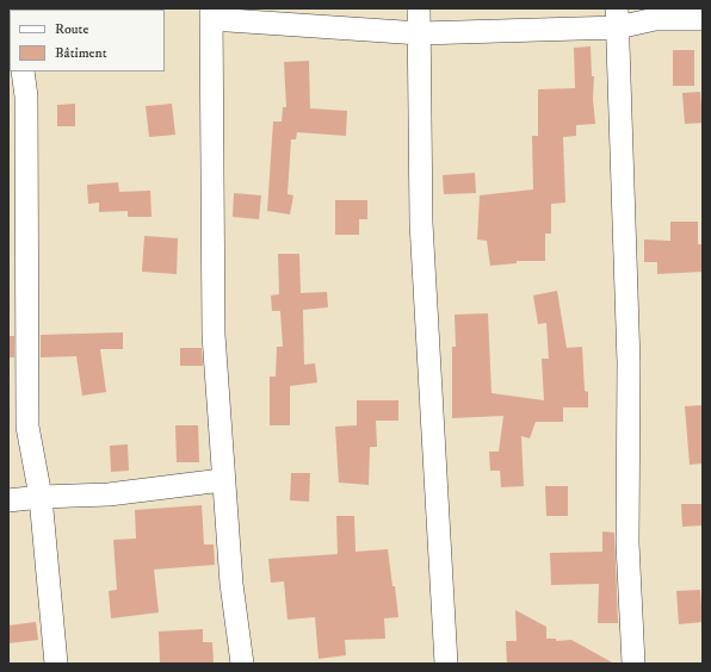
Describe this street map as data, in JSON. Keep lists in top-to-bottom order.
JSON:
{
  "legend": ["Route", "Bâtiment"]
}
